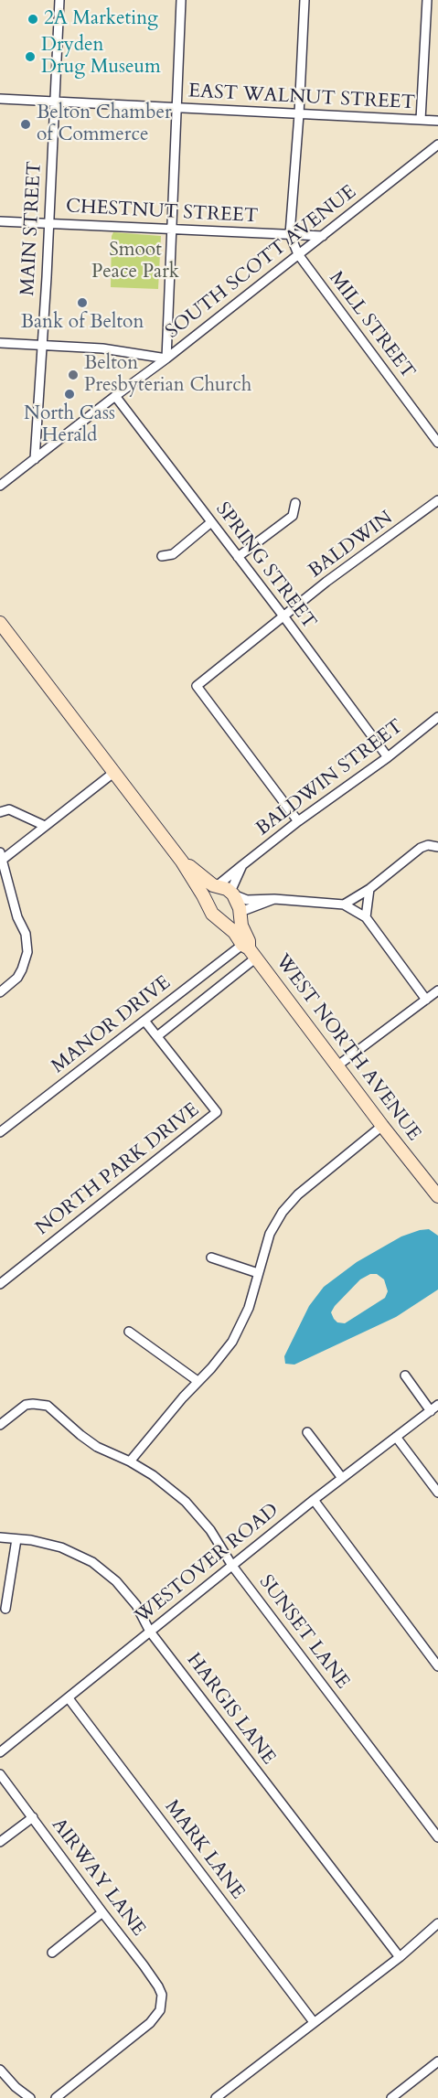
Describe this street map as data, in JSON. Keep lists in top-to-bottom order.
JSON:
{
  "streets": {
    "main road": ["WEST NORTH AVENUE"],
    "street": [
      "EAST WALNUT STREET",
      "CHESTNUT STREET",
      "MAIN STREET",
      "SOUTH SCOTT AVENUE",
      "MILL STREET",
      "BALDWIN",
      "SPRING STREET",
      "BALDWIN STREET",
      "MANOR DRIVE",
      "NORTH PARK DRIVE",
      "WESTOVER ROAD",
      "SUNSET LANE",
      "HARGIS LANE",
      "MARK LANE",
      "AIRWAY LANE"
    ]
  },
  "crossings": [
    ["EAST WALNUT STREET", "MAIN STREET"],
    ["CHESTNUT STREET", "MAIN STREET"],
    ["CHESTNUT STREET", "SOUTH SCOTT AVENUE"],
    ["CHESTNUT STREET", "MILL STREET"],
    ["MAIN STREET", "SOUTH SCOTT AVENUE"],
    ["SOUTH SCOTT AVENUE", "MILL STREET"],
    ["SOUTH SCOTT AVENUE", "SPRING STREET"],
    ["BALDWIN", "SPRING STREET"],
    ["BALDWIN", "BALDWIN STREET"],
    ["SPRING STREET", "BALDWIN STREET"],
    ["BALDWIN STREET", "WEST NORTH AVENUE"],
    ["MANOR DRIVE", "WEST NORTH AVENUE"],
    ["MANOR DRIVE", "NORTH PARK DRIVE"],
    ["WESTOVER ROAD", "SUNSET LANE"],
    ["WESTOVER ROAD", "HARGIS LANE"],
    ["WESTOVER ROAD", "MARK LANE"]
  ],
  "parks": ["Smoot Peace Park"],
  "places": [
    "2A Marketing",
    "Dryden Drug Museum",
    "Belton Chamber of Commerce",
    "Bank of Belton",
    "Belton Presbyterian Church",
    "North Cass Herald"
  ]
}
